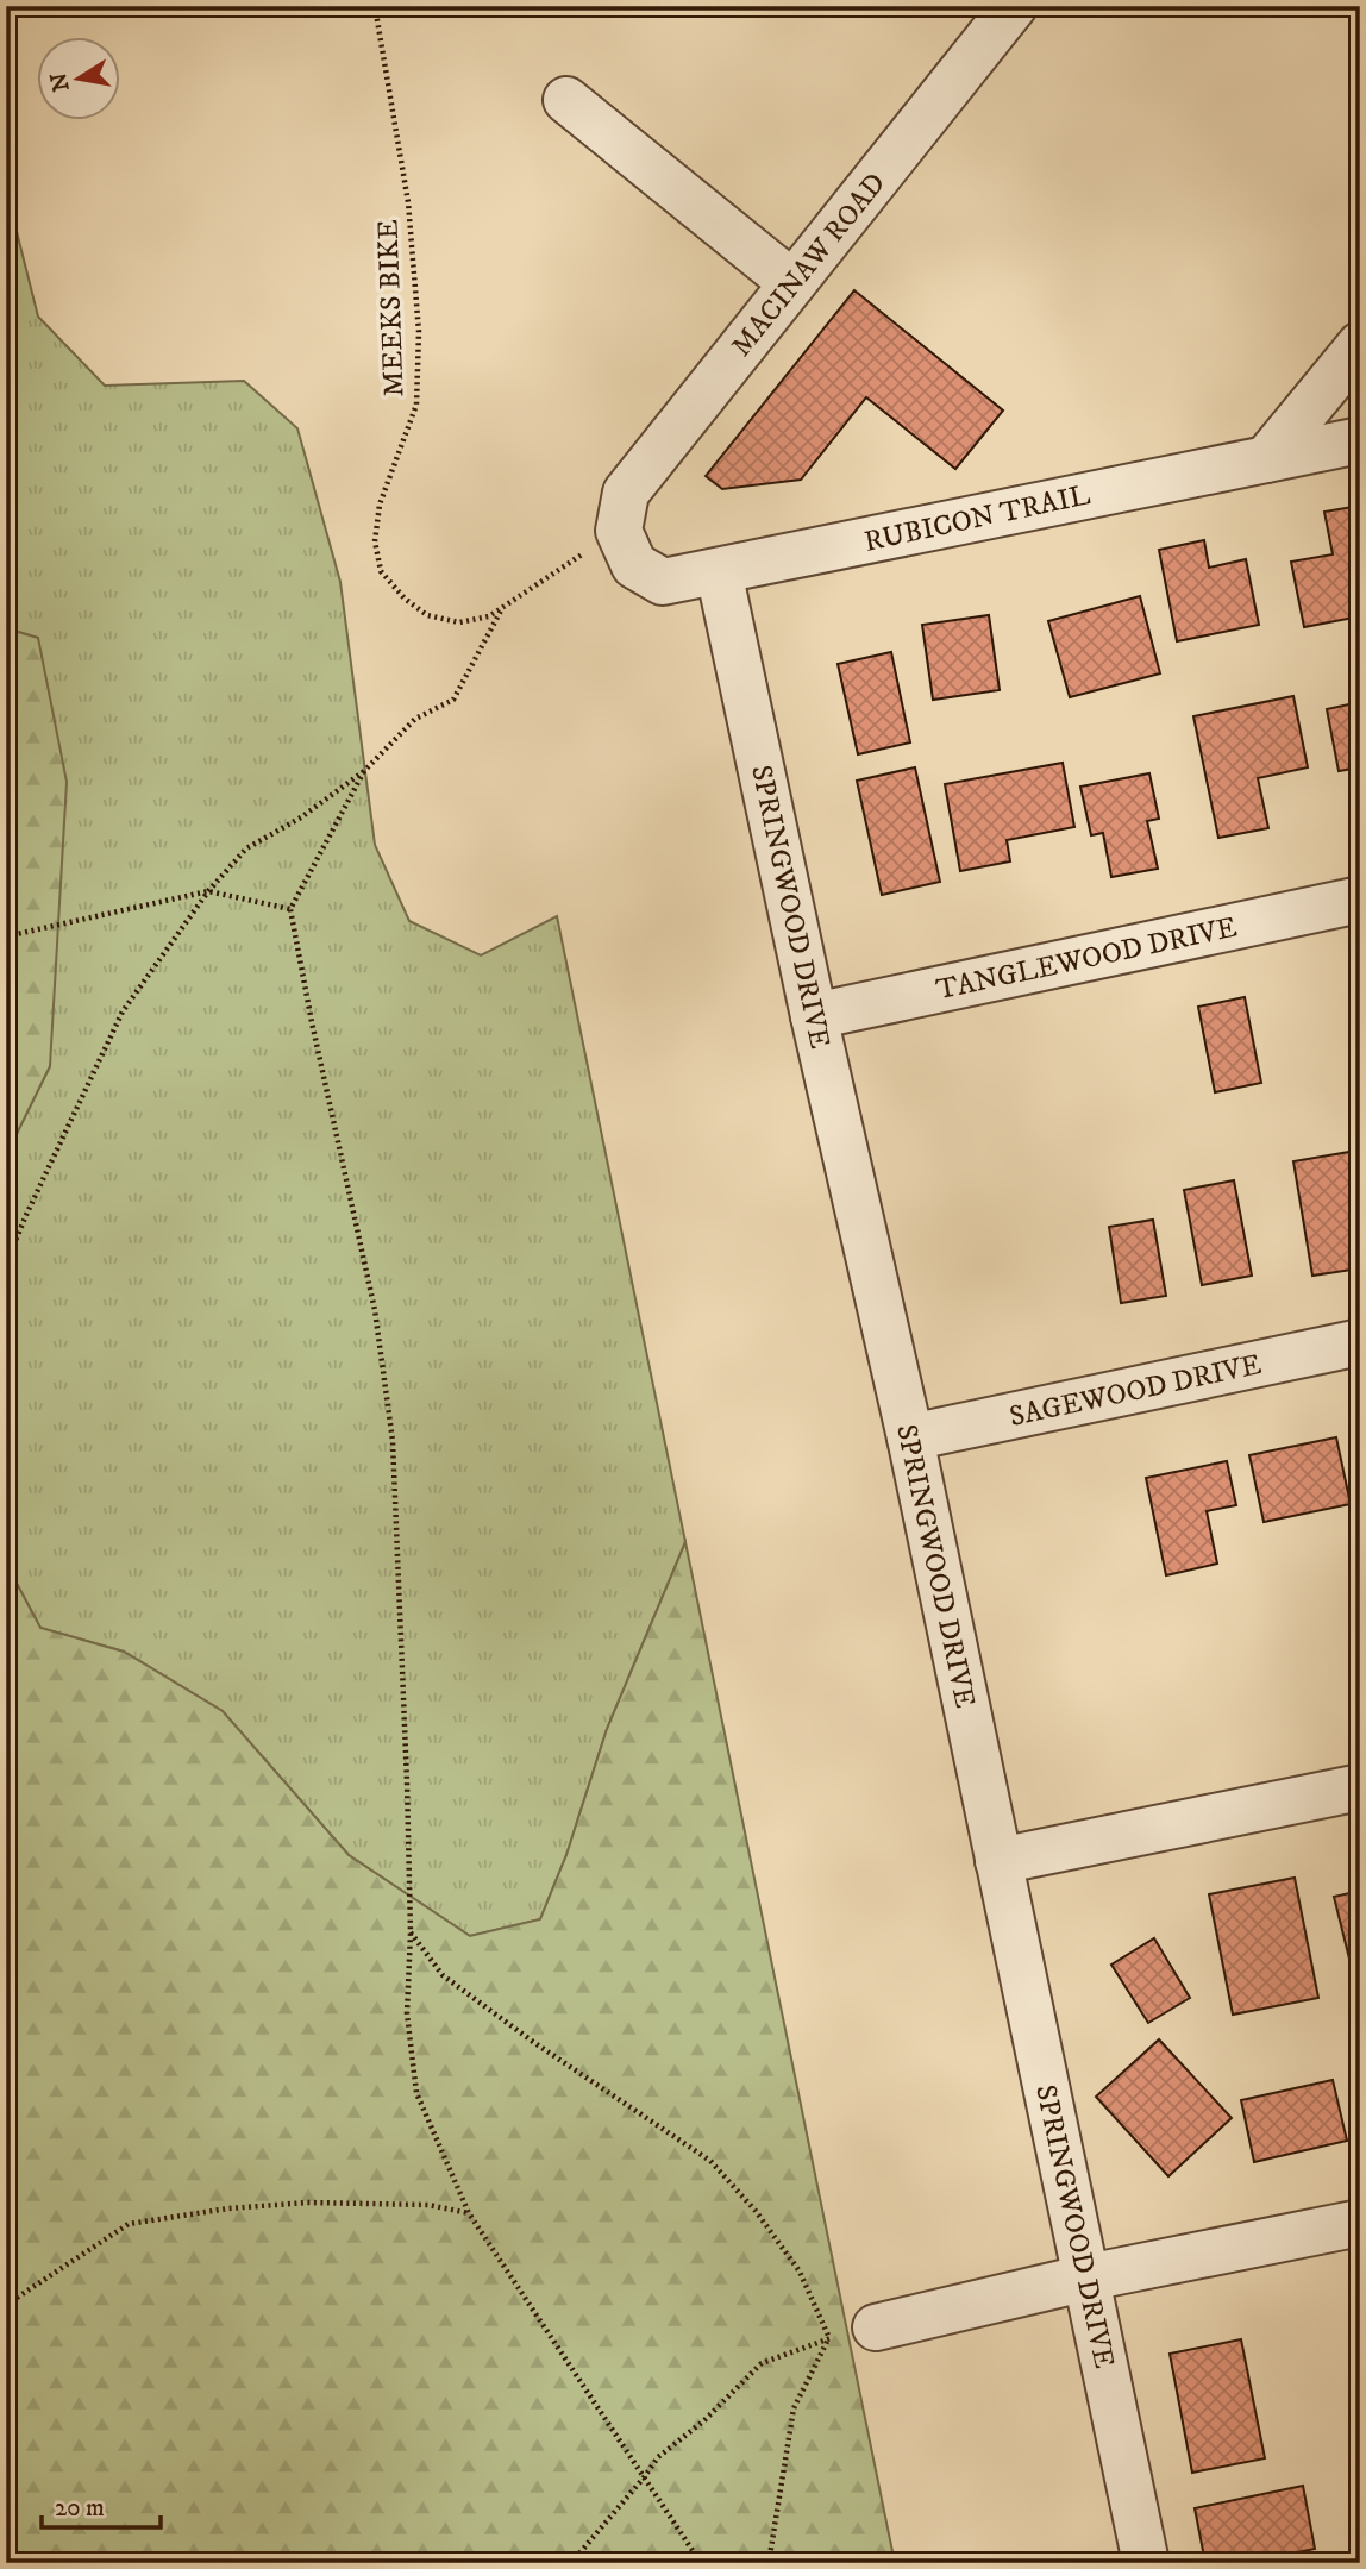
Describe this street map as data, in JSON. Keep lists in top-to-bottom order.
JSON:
{
  "streets": {
    "street": [
      "MACINAW ROAD",
      "RUBICON TRAIL",
      "SPRINGWOOD DRIVE",
      "TANGLEWOOD DRIVE",
      "SAGEWOOD DRIVE"
    ],
    "path": ["MEEKS BIKE"]
  },
  "crossings": [
    ["MACINAW ROAD", "MEEKS BIKE"],
    ["MACINAW ROAD", "RUBICON TRAIL"],
    ["MEEKS BIKE", "RUBICON TRAIL"],
    ["RUBICON TRAIL", "SPRINGWOOD DRIVE"],
    ["SPRINGWOOD DRIVE", "TANGLEWOOD DRIVE"],
    ["SPRINGWOOD DRIVE", "SAGEWOOD DRIVE"]
  ],
  "scale_bar": "20 m",
  "north": "left"
}
